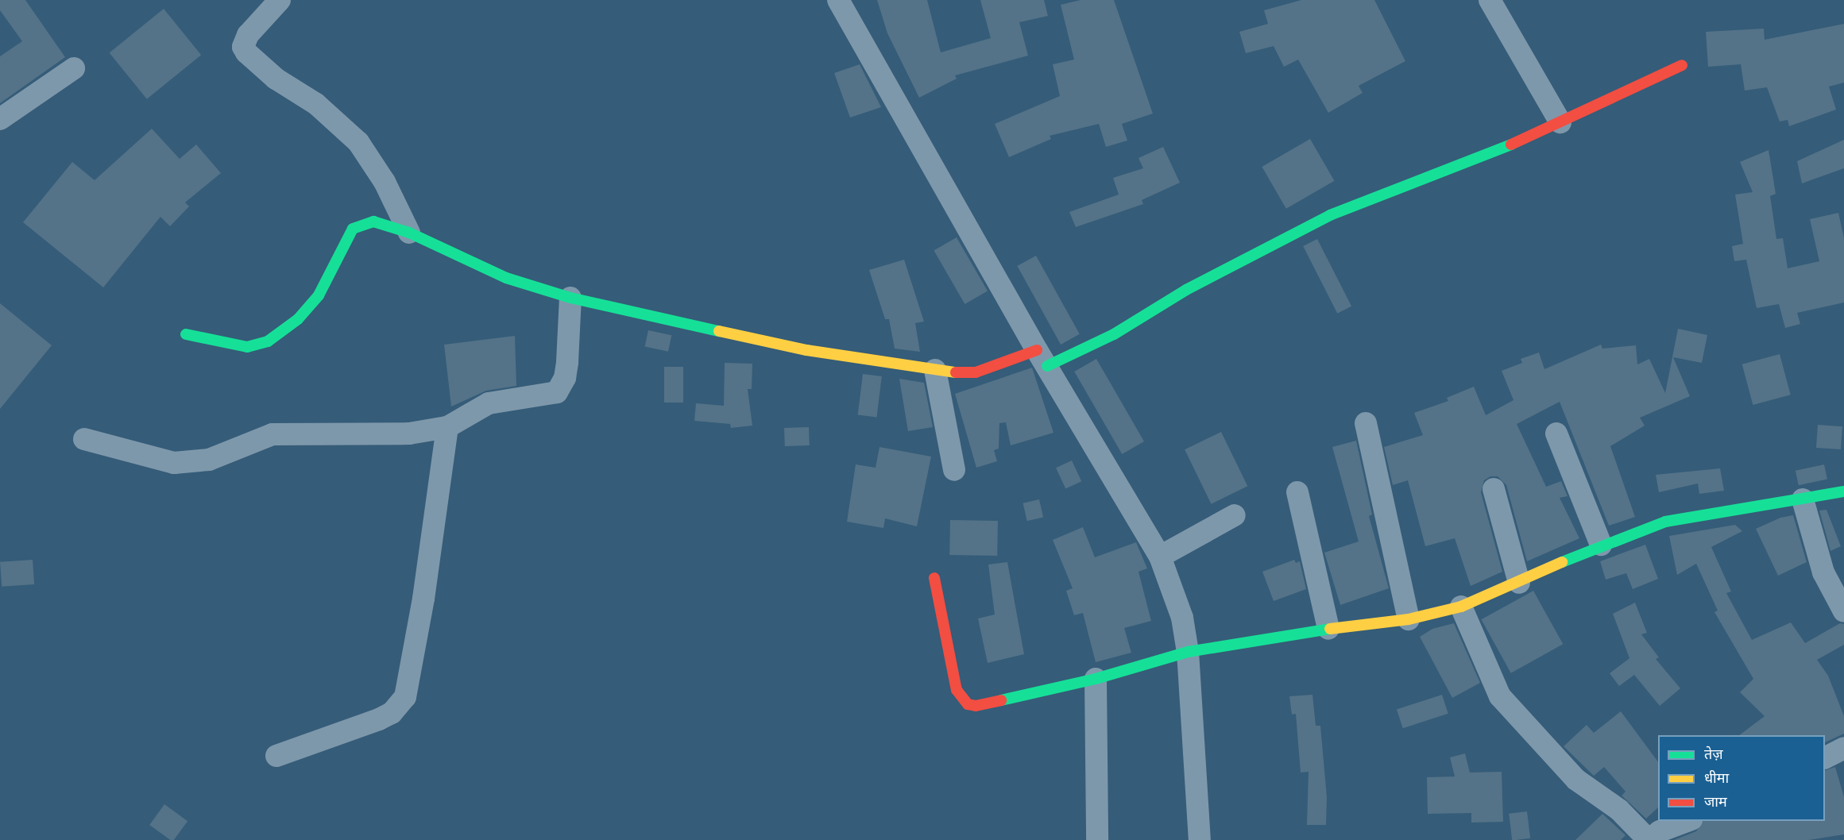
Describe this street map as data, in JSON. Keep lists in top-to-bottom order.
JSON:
{
  "legend": ["तेज़", "धीमा", "जाम"]
}
